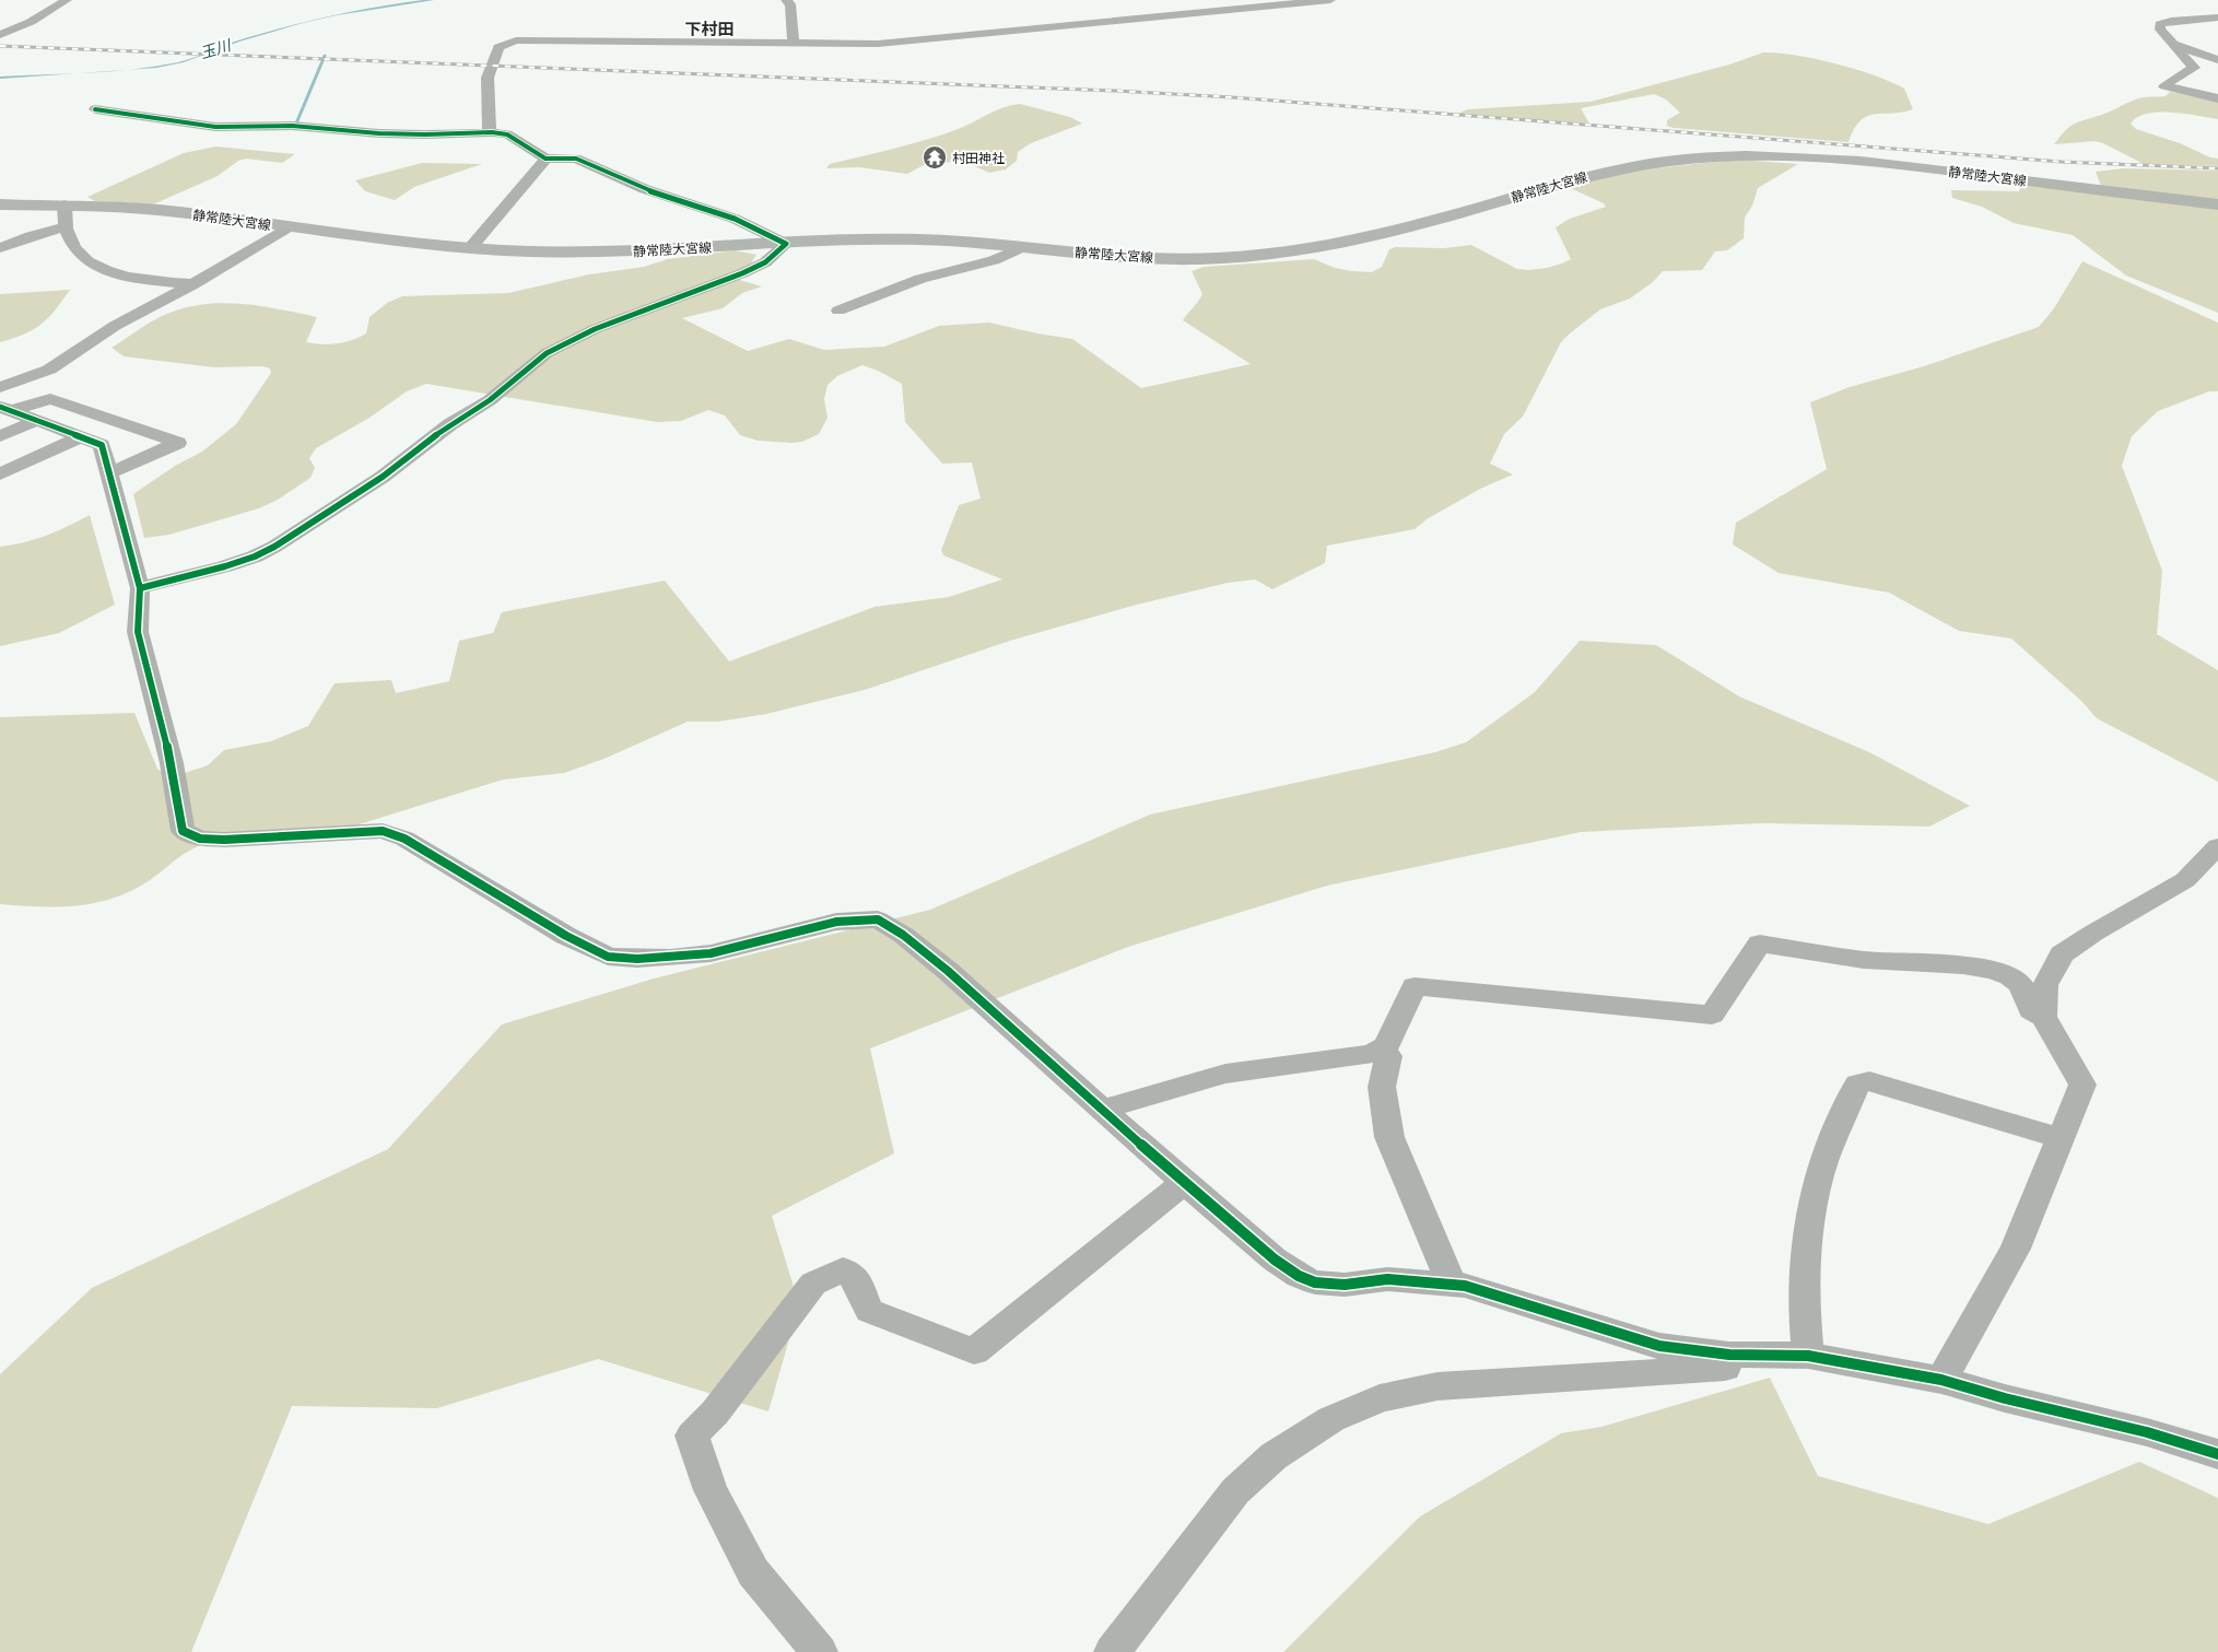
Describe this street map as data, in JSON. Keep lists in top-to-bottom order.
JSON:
{
  "streets": {
    "main road": ["静常陸大宮線"]
  },
  "districts": ["下村田"],
  "water": ["玉川"],
  "places": {
    "temple": ["村田神社"]
  }
}
